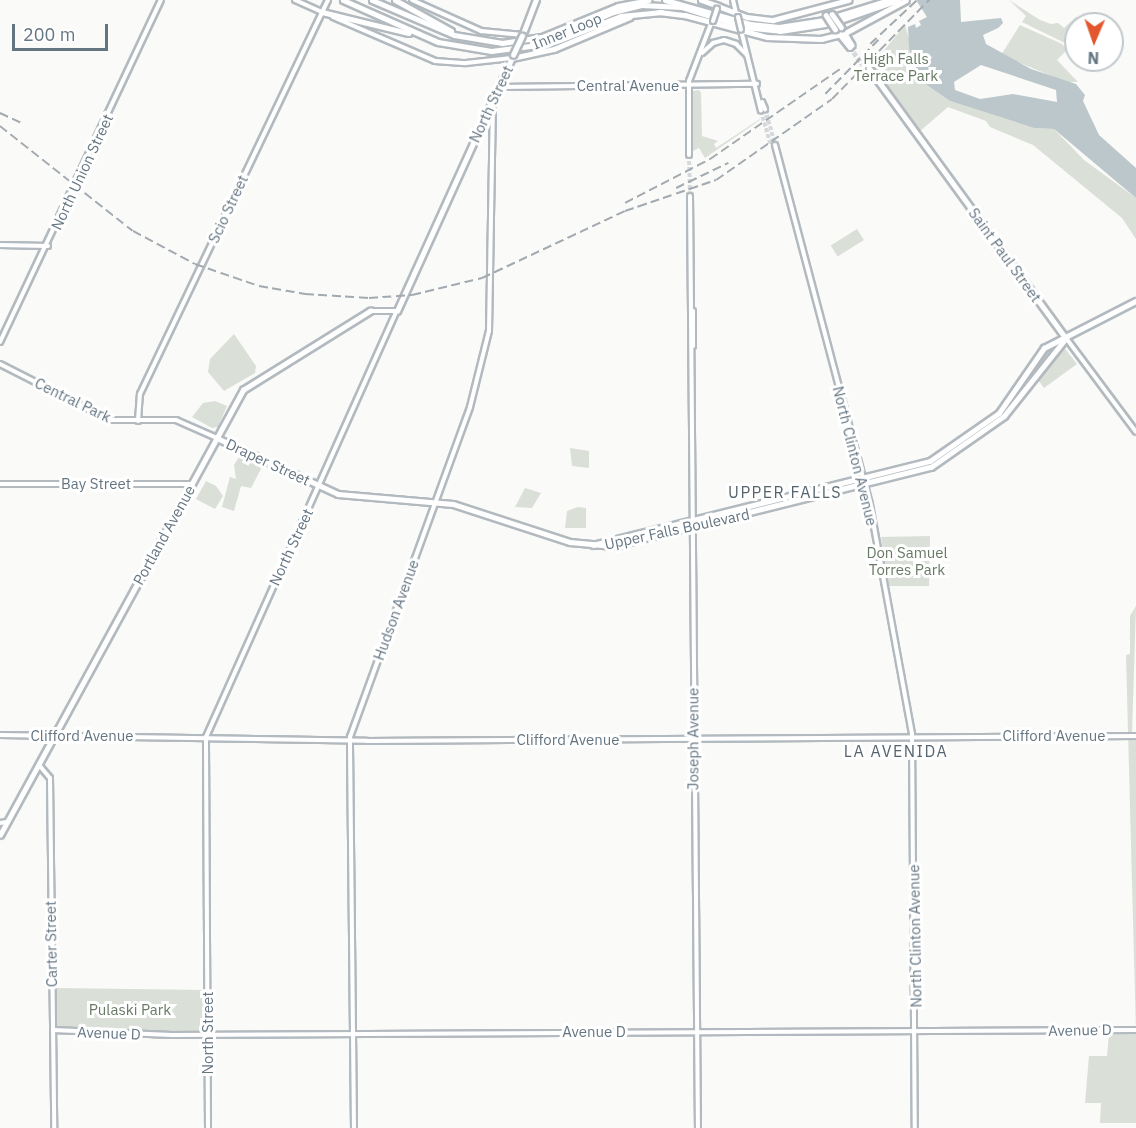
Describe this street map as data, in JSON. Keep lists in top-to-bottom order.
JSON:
{
  "streets": {
    "highway": ["Inner Loop"],
    "main road": [
      "Central Avenue",
      "North Street",
      "North Union Street",
      "Scio Street",
      "Saint Paul Street",
      "Central Park",
      "North Clinton Avenue",
      "Draper Street",
      "Bay Street",
      "Upper Falls Boulevard",
      "Portland Avenue",
      "Hudson Avenue",
      "Clifford Avenue",
      "Joseph Avenue",
      "Carter Street",
      "Avenue D"
    ]
  },
  "crossings": [
    ["Inner Loop", "North Street"],
    ["Central Avenue", "North Street"],
    ["North Street", "Draper Street"],
    ["North Street", "Portland Avenue"],
    ["North Street", "Hudson Avenue"],
    ["North Street", "Clifford Avenue"],
    ["North Street", "Avenue D"],
    ["Scio Street", "Central Park"],
    ["Saint Paul Street", "Upper Falls Boulevard"],
    ["Central Park", "Draper Street"],
    ["Central Park", "Portland Avenue"],
    ["North Clinton Avenue", "Upper Falls Boulevard"],
    ["North Clinton Avenue", "Clifford Avenue"],
    ["North Clinton Avenue", "Avenue D"],
    ["Draper Street", "Upper Falls Boulevard"],
    ["Draper Street", "Portland Avenue"],
    ["Draper Street", "Hudson Avenue"],
    ["Bay Street", "Portland Avenue"],
    ["Upper Falls Boulevard", "Hudson Avenue"],
    ["Upper Falls Boulevard", "Joseph Avenue"],
    ["Portland Avenue", "Clifford Avenue"],
    ["Portland Avenue", "Carter Street"],
    ["Hudson Avenue", "Clifford Avenue"],
    ["Hudson Avenue", "Avenue D"],
    ["Clifford Avenue", "Joseph Avenue"],
    ["Joseph Avenue", "Avenue D"],
    ["Carter Street", "Avenue D"]
  ],
  "districts": ["UPPER FALLS", "LA AVENIDA"],
  "parks": ["High Falls Terrace Park", "Don Samuel Torres Park", "Pulaski Park"],
  "scale_bar": "200 m",
  "north": "bottom"
}
